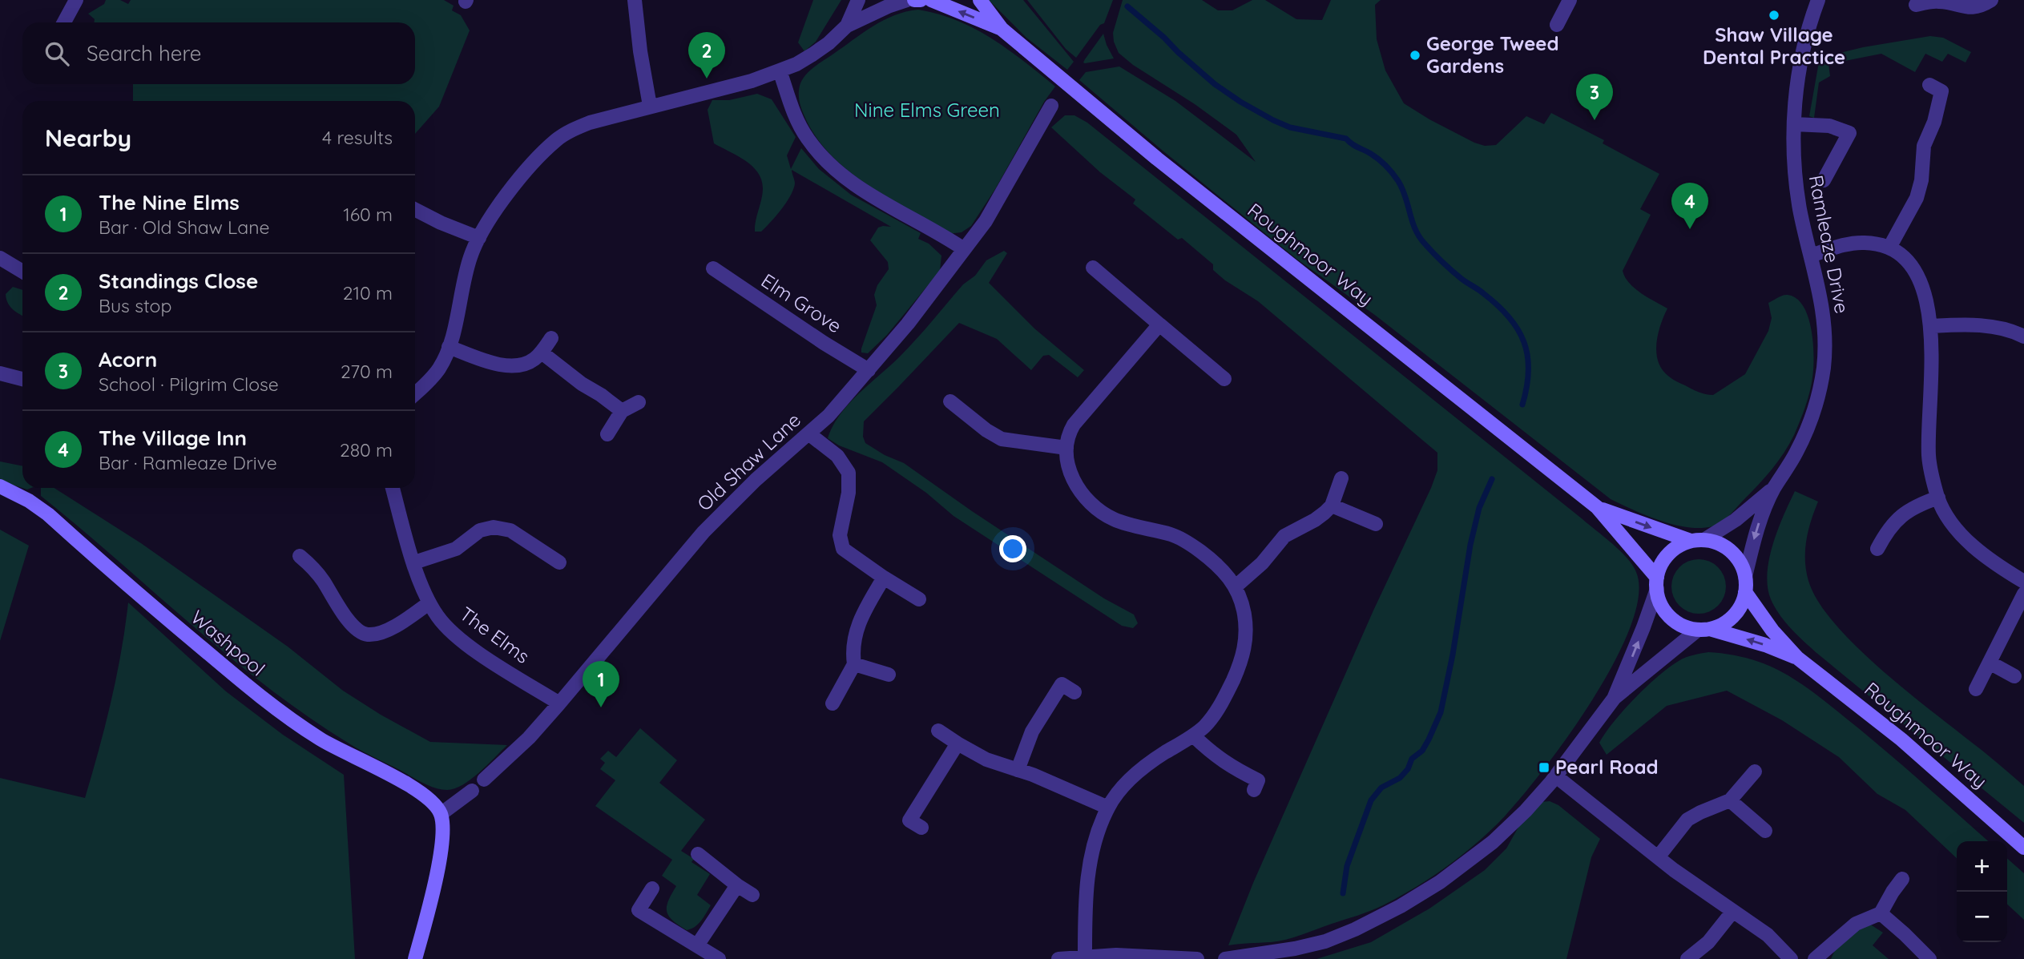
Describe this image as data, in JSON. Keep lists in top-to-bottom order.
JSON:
{
  "streets": {
    "main road": ["Roughmoor Way", "Washpool"],
    "street": [
      "Ramleaze Drive",
      "Elm Grove",
      "Old Shaw Lane",
      "The Elms"
    ]
  },
  "crossings": [
    ["Ramleaze Drive", "Roughmoor Way"],
    ["Elm Grove", "Old Shaw Lane"],
    ["Old Shaw Lane", "The Elms"]
  ],
  "parks": ["Nine Elms Green"],
  "places": {
    "other": ["Shaw Village Dental Practice", "George Tweed Gardens"],
    "transit": ["Pearl Road"]
  },
  "page": {
    "search": "Search here",
    "pins": [
      "2",
      "3",
      "4",
      "1"
    ],
    "heading": ["Nearby", "4 results"],
    "list": [
      {
        "mark": "1",
        "name": "The Nine Elms",
        "note": "Bar · Old Shaw Lane",
        "value": "160 m"
      },
      {
        "mark": "2",
        "name": "Standings Close",
        "note": "Bus stop",
        "value": "210 m"
      },
      {
        "mark": "3",
        "name": "Acorn",
        "note": "School · Pilgrim Close",
        "value": "270 m"
      },
      {
        "mark": "4",
        "name": "The Village Inn",
        "note": "Bar · Ramleaze Drive",
        "value": "280 m"
      }
    ],
    "map_buttons": ["+", "−"]
  }
}
